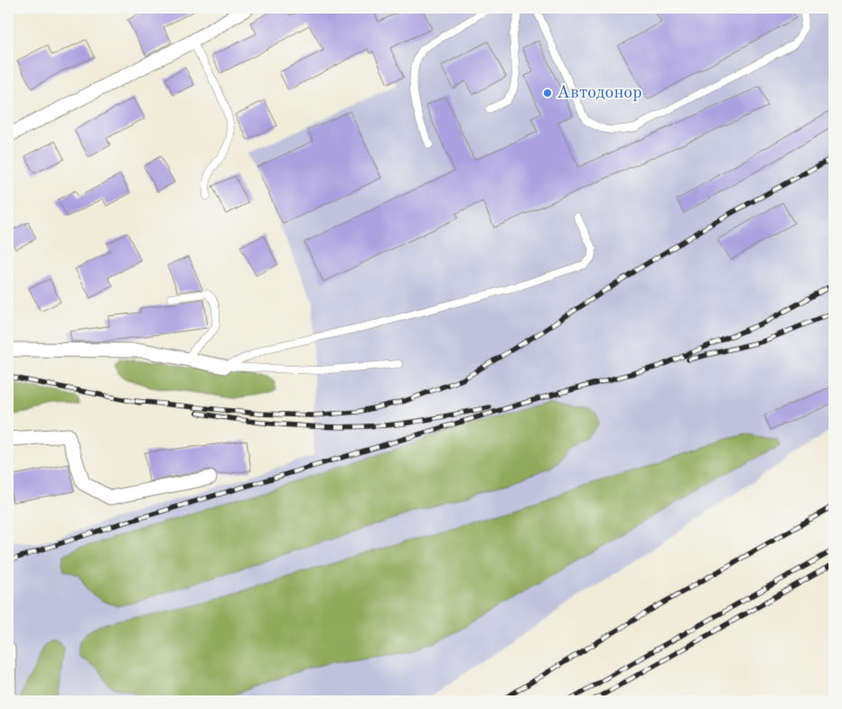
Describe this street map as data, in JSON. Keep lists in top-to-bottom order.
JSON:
{
  "places": ["Автодонор"]
}
